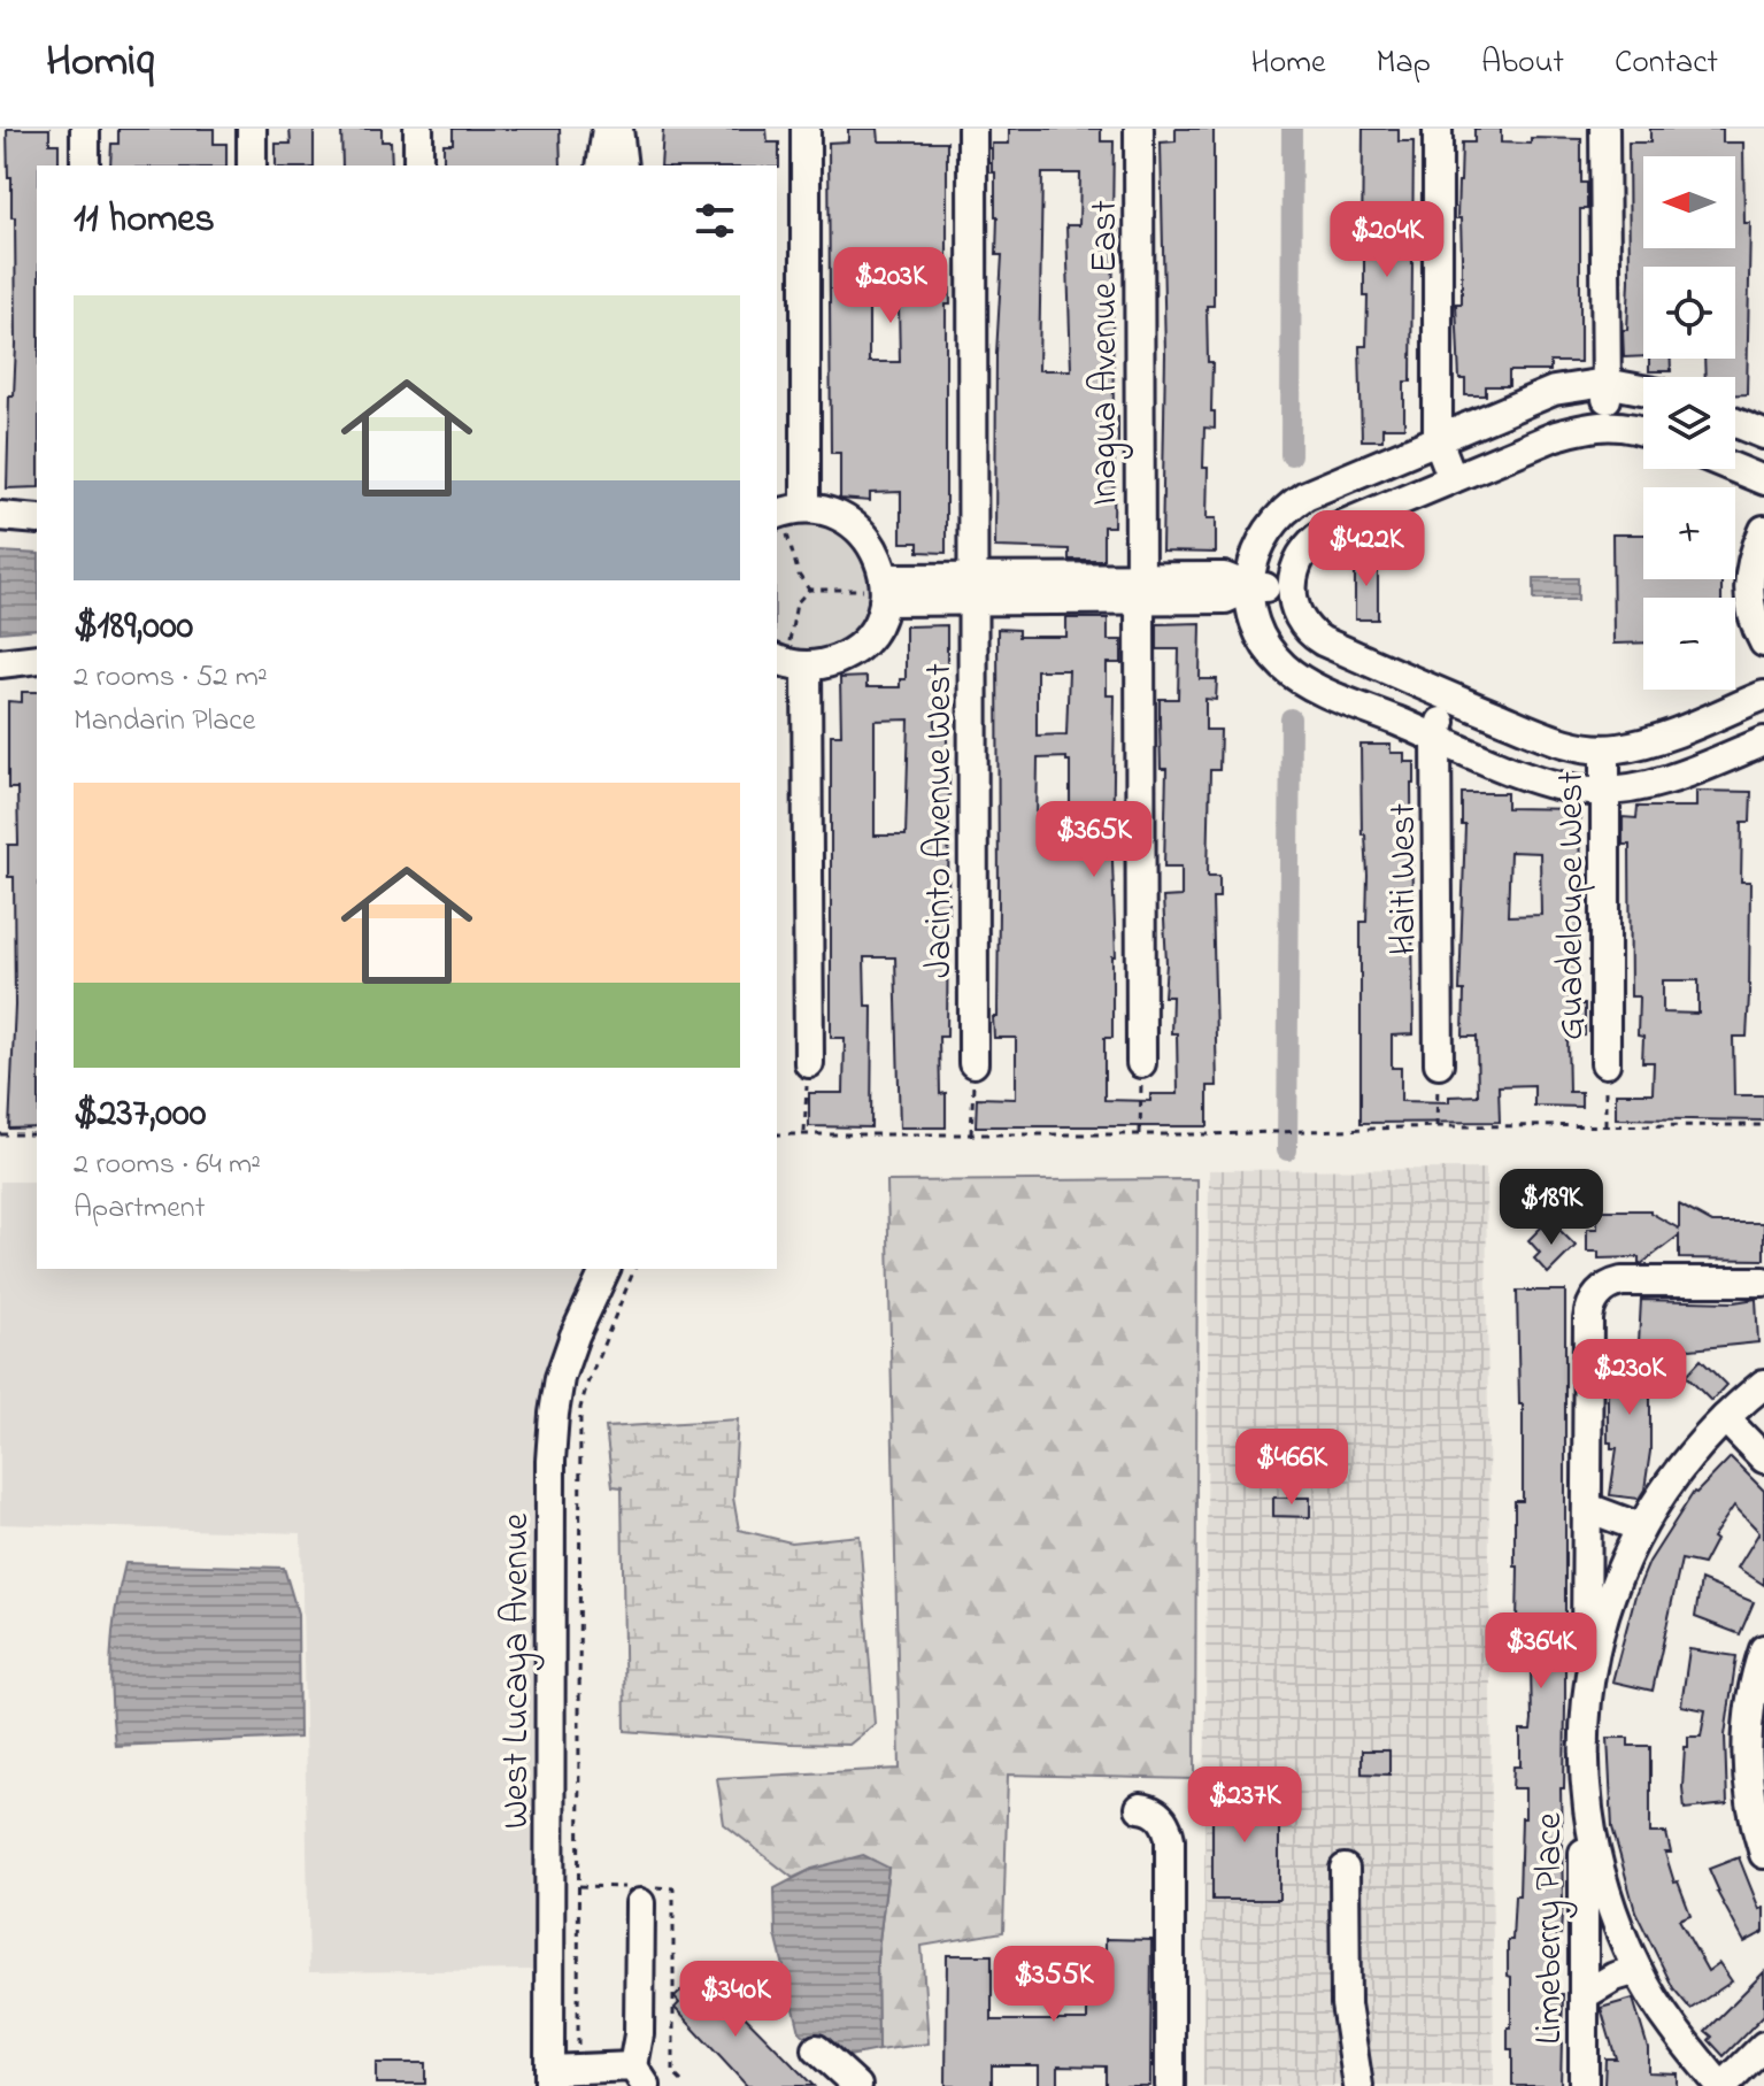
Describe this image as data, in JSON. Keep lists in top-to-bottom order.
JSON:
{
  "streets": {
    "street": [
      "Inagua Avenue East",
      "Jacinto Avenue West",
      "Haiti West",
      "Guadeloupe West",
      "West Lucaya Avenue",
      "Limeberry Place"
    ]
  },
  "north": "left",
  "page": {
    "header": "Homiq",
    "nav": [
      "Home",
      "Map",
      "About",
      "Contact"
    ],
    "map_buttons": ["+", "−"],
    "heading": "11 homes",
    "price": [
      "$204K",
      "$203K",
      "$422K",
      "$365K",
      "$189K",
      "$230K",
      "$466K",
      "$364K",
      "$237K",
      "$355K",
      "$340K"
    ],
    "list": [
      {
        "name": "$189,000",
        "note": "2 rooms · 52 m² · Mandarin Place"
      },
      {
        "name": "$237,000",
        "note": "2 rooms · 64 m² · Apartment"
      }
    ]
  }
}
